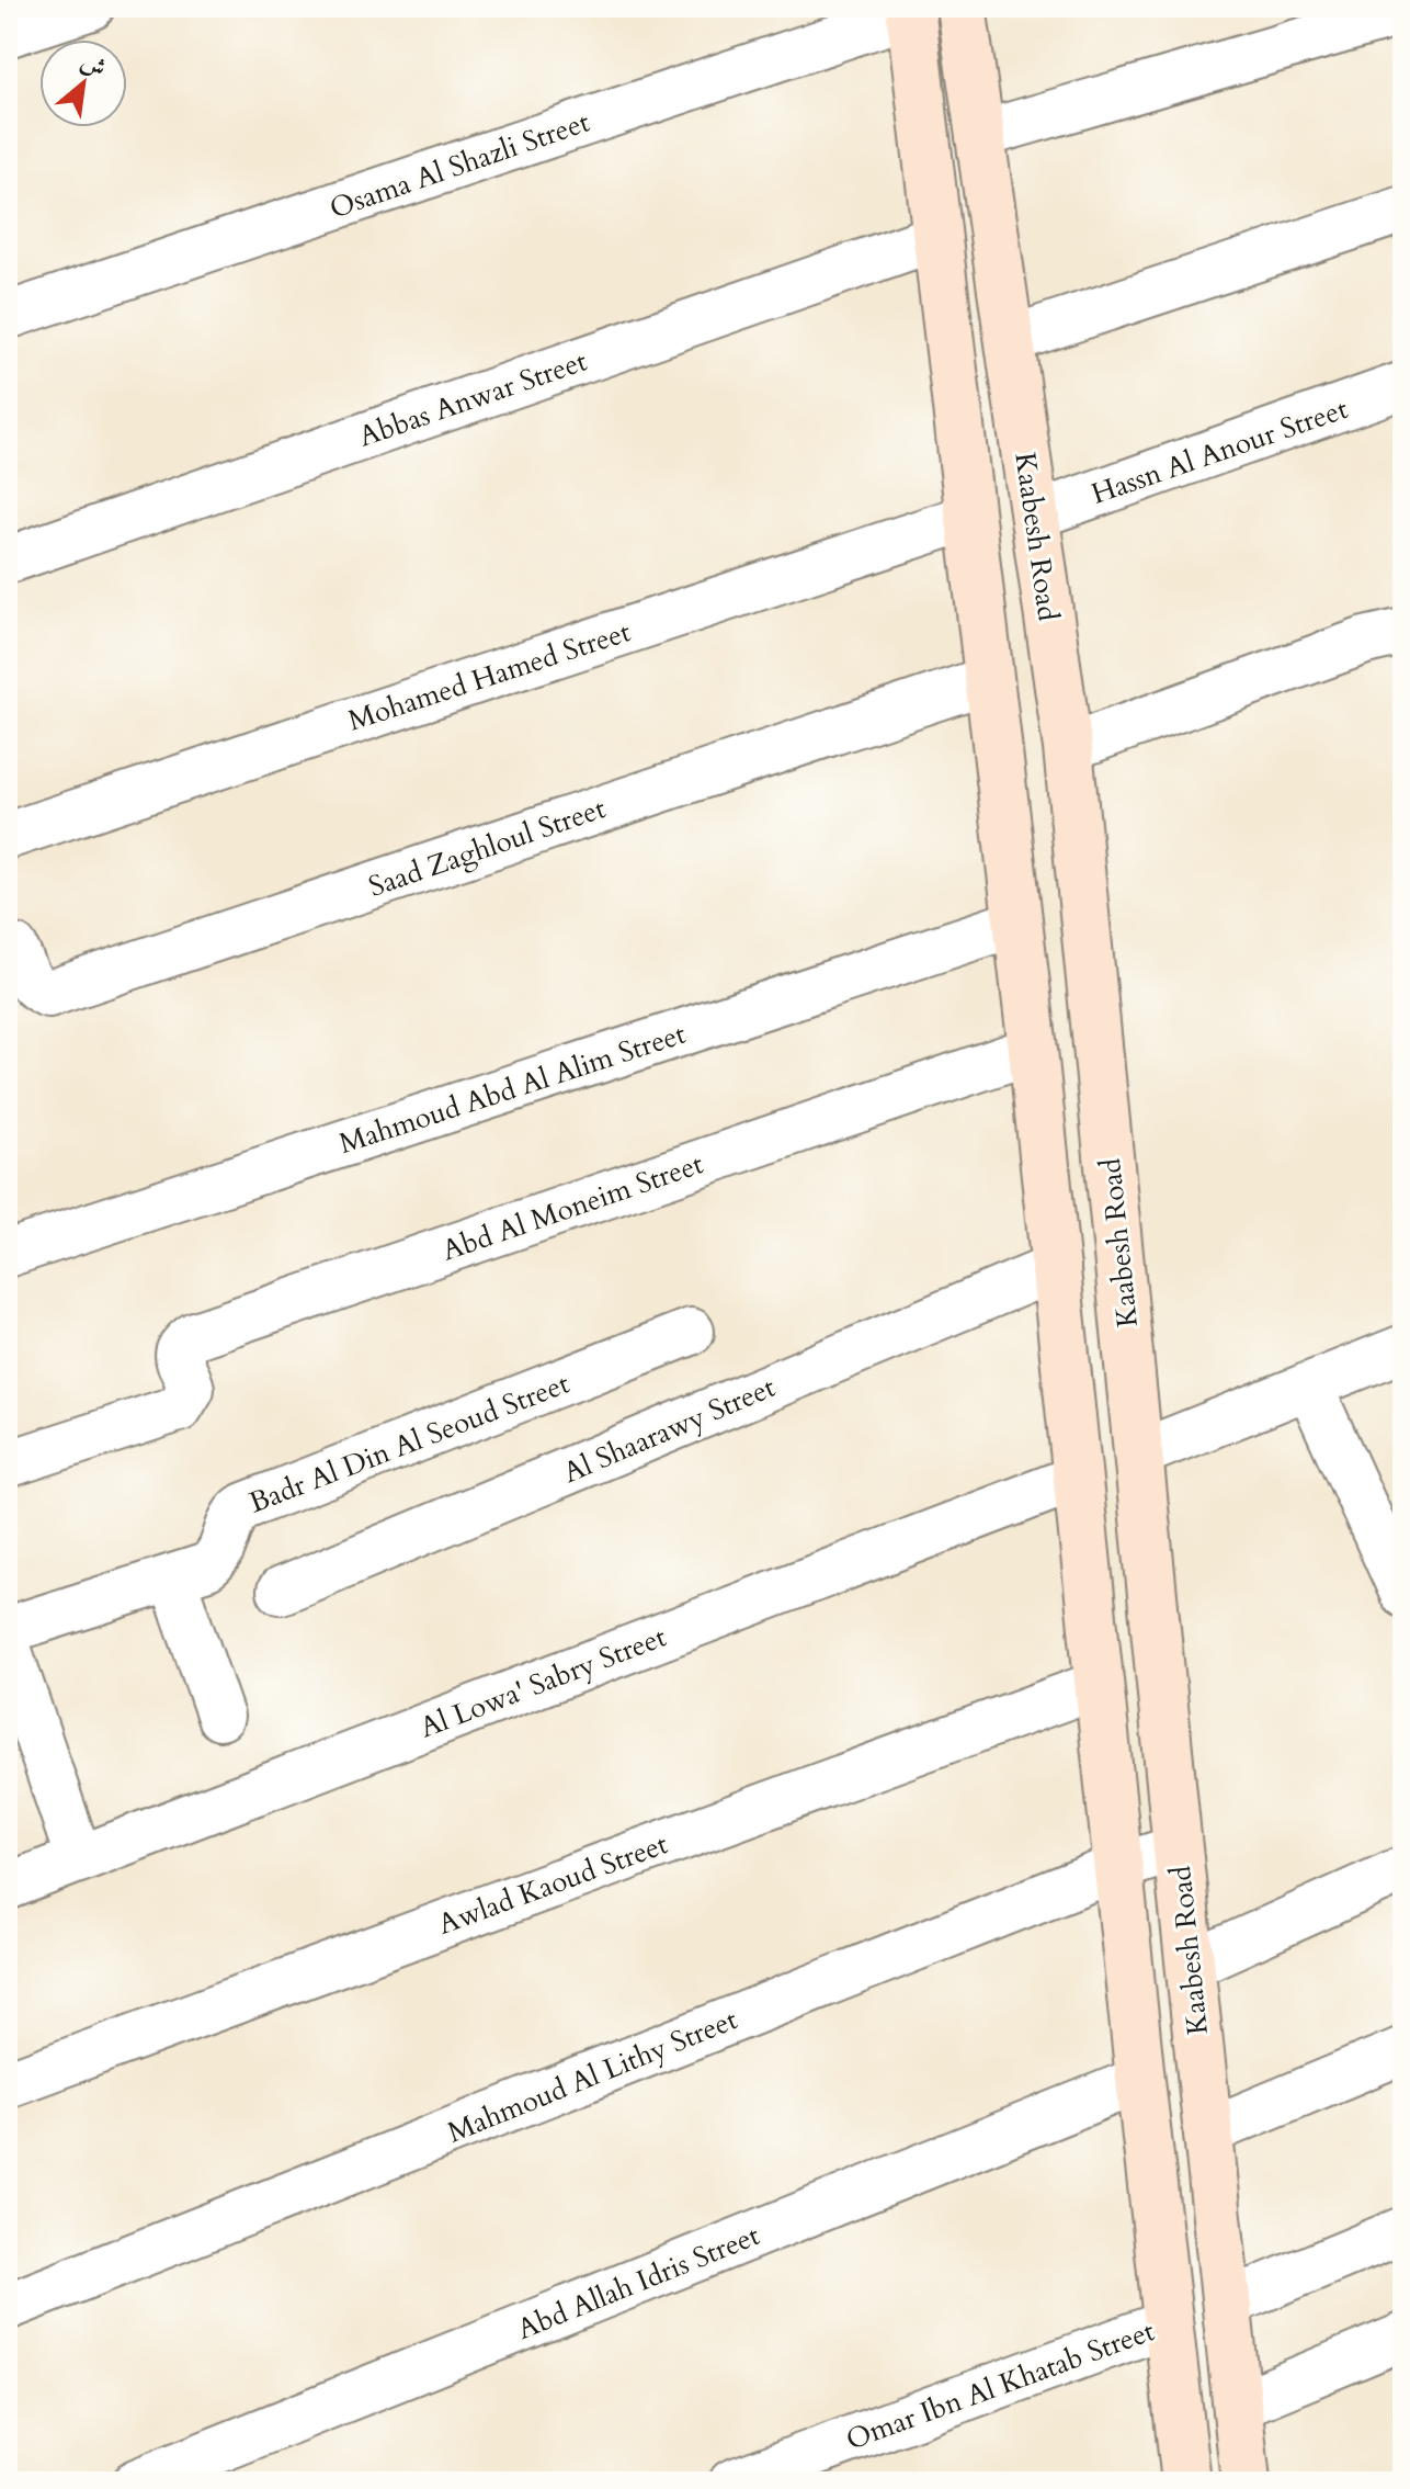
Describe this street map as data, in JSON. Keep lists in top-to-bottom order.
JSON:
{
  "streets": {
    "street": [
      "Osama Al Shazli Street",
      "Abbas Anwar Street",
      "Hassn Al Anour Street",
      "Kaabesh Road",
      "Mohamed Hamed Street",
      "Saad Zaghloul Street",
      "Mahmoud Abd Al Alim Street",
      "Abd Al Moneim Street",
      "Al Shaarawy Street",
      "Badr Al Din Al Seoud Street",
      "Al Lowa' Sabry Street",
      "Awlad Kaoud Street",
      "Mahmoud Al Lithy Street",
      "Abd Allah Idris Street",
      "Omar Ibn Al Khatab Street"
    ]
  },
  "crossings": [
    ["Hassn Al Anour Street", "Kaabesh Road"],
    ["Kaabesh Road", "Mahmoud Al Lithy Street"]
  ],
  "north": "top right"
}
